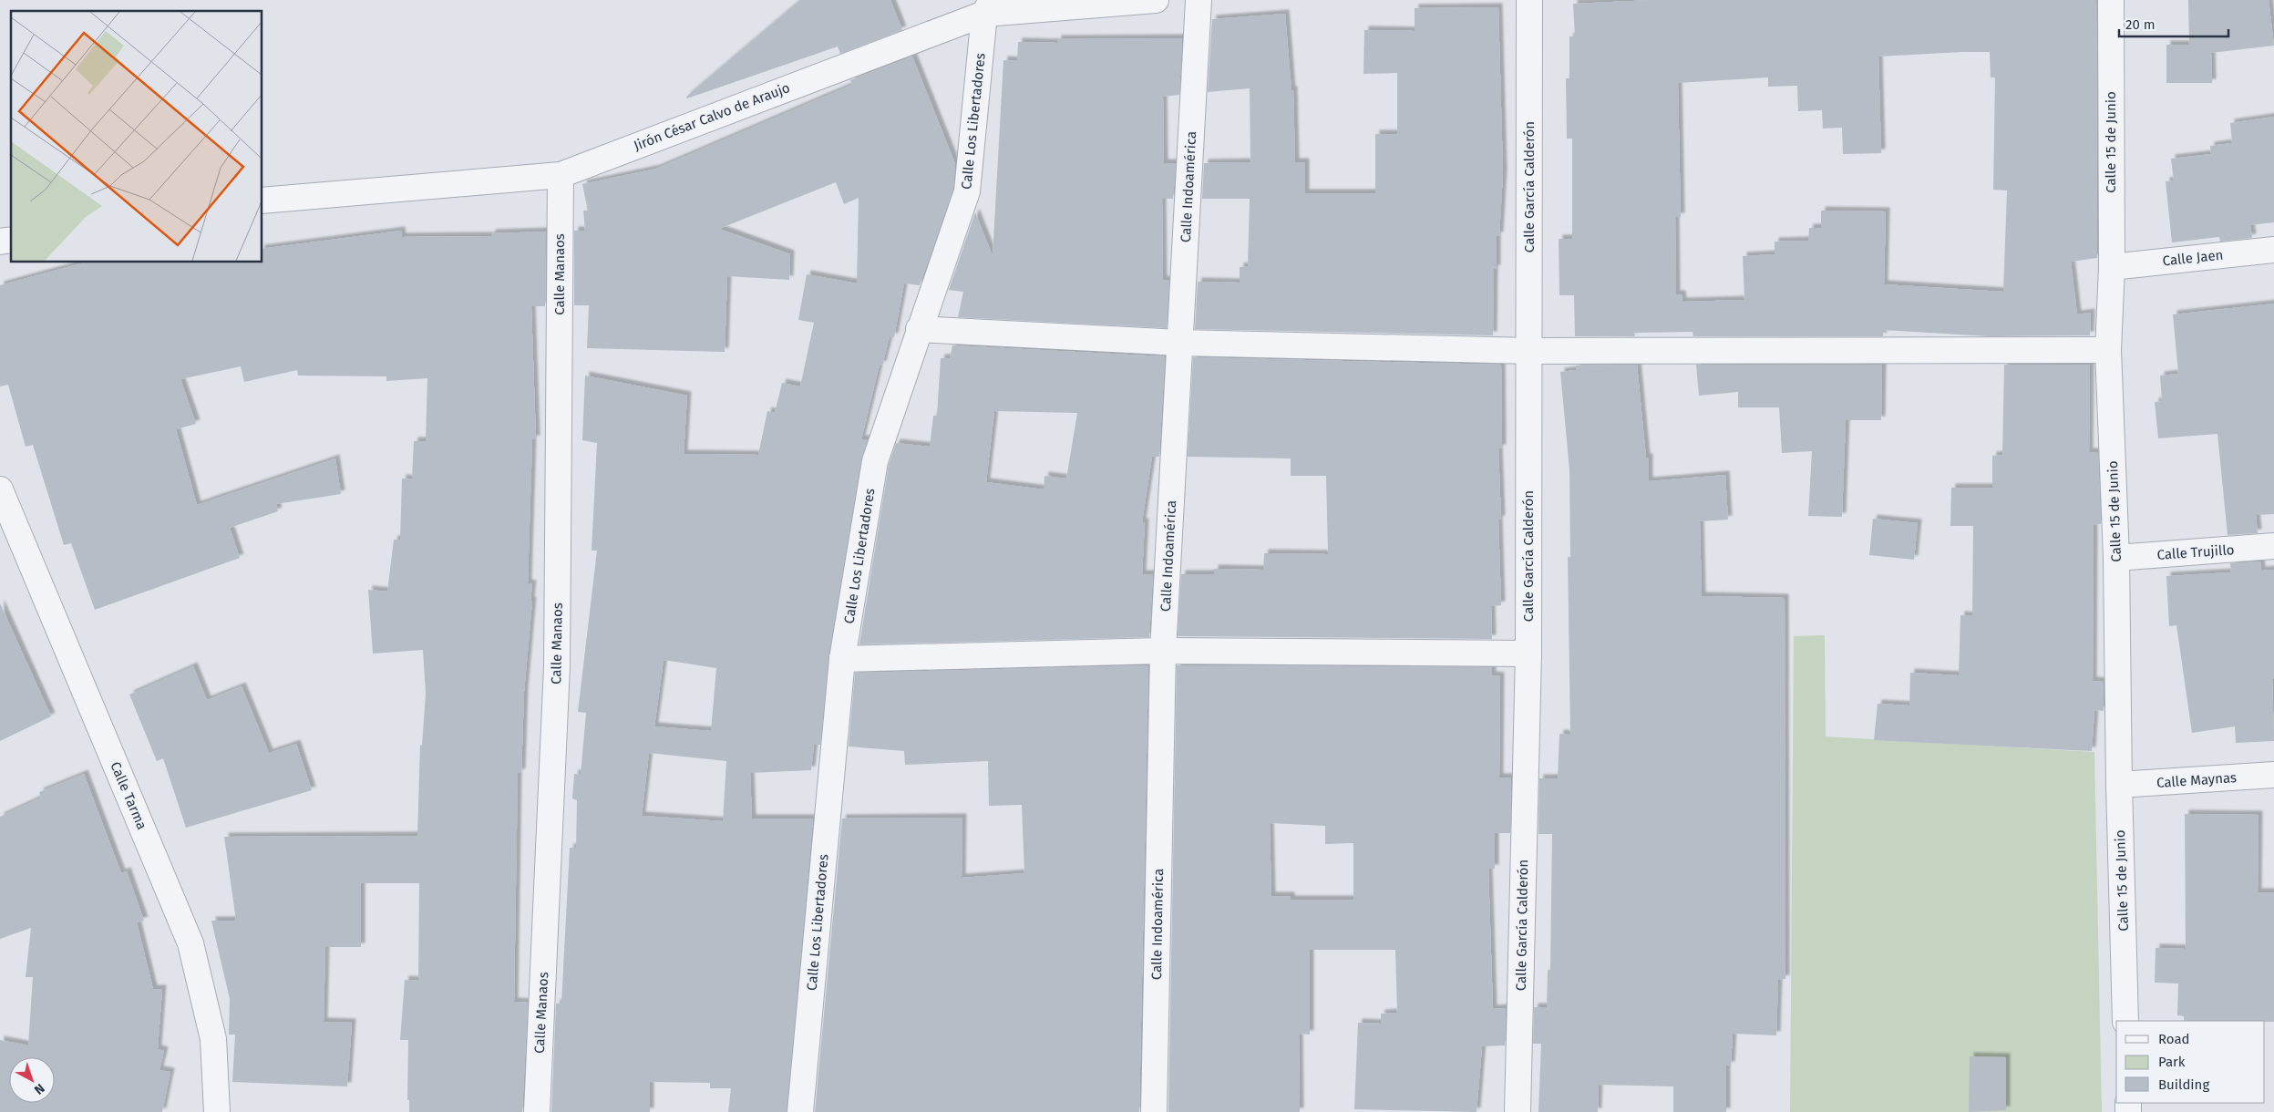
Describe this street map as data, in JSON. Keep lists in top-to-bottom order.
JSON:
{
  "streets": {
    "street": [
      "Jirón César Calvo de Araujo",
      "Calle Los Libertadores",
      "Calle 15 de Junio",
      "Calle Indoamérica",
      "Calle García Calderón",
      "Calle Jaen",
      "Calle Manaos",
      "Calle Trujillo",
      "Calle Maynas",
      "Calle Tarma"
    ]
  },
  "crossings": [
    ["Jirón César Calvo de Araujo", "Calle Los Libertadores"],
    ["Jirón César Calvo de Araujo", "Calle Manaos"],
    ["Calle 15 de Junio", "Calle Jaen"],
    ["Calle 15 de Junio", "Calle Trujillo"],
    ["Calle 15 de Junio", "Calle Maynas"]
  ],
  "legend": ["Road", "Park", "Building"],
  "scale_bar": "20 m",
  "north": "bottom right"
}
